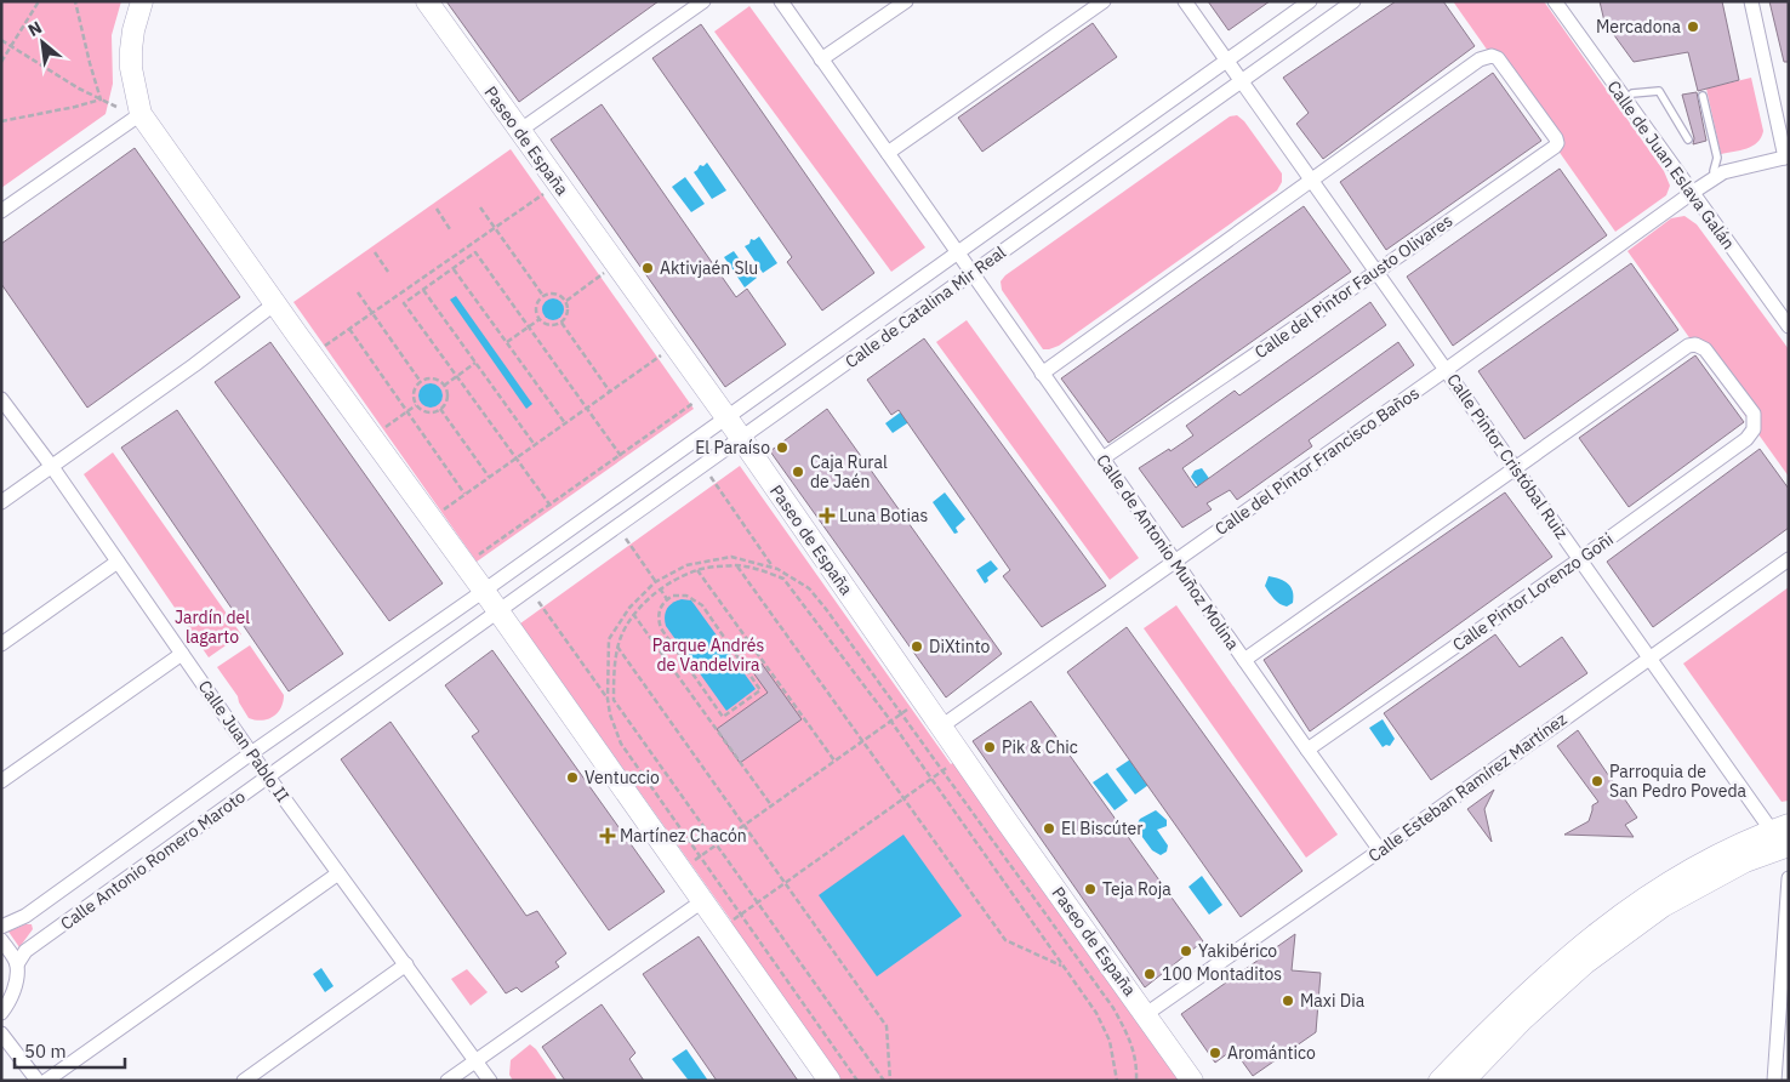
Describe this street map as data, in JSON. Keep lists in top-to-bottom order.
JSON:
{
  "streets": {
    "main road": ["Paseo de España"],
    "street": [
      "Calle de Juan Eslava Galán",
      "Calle del Pintor Fausto Olivares",
      "Calle de Catalina Mir Real",
      "Calle Pintor Cristóbal Ruiz",
      "Calle del Pintor Francisco Baños",
      "Calle de Antonio Muñoz Molina",
      "Calle Pintor Lorenzo Goñi",
      "Calle Juan Pablo II",
      "Calle Esteban Ramírez Martínez",
      "Calle Antonio Romero Maroto"
    ]
  },
  "crossings": [
    ["Paseo de España", "Calle de Catalina Mir Real"],
    ["Paseo de España", "Calle del Pintor Francisco Baños"],
    ["Paseo de España", "Calle Esteban Ramírez Martínez"],
    ["Calle de Juan Eslava Galán", "Calle del Pintor Francisco Baños"],
    ["Calle del Pintor Fausto Olivares", "Calle Pintor Cristóbal Ruiz"],
    ["Calle del Pintor Fausto Olivares", "Calle de Antonio Muñoz Molina"],
    ["Calle de Catalina Mir Real", "Calle Pintor Cristóbal Ruiz"],
    ["Calle de Catalina Mir Real", "Calle de Antonio Muñoz Molina"],
    ["Calle de Catalina Mir Real", "Calle Antonio Romero Maroto"],
    ["Calle Pintor Cristóbal Ruiz", "Calle del Pintor Francisco Baños"],
    ["Calle Pintor Cristóbal Ruiz", "Calle Pintor Lorenzo Goñi"],
    ["Calle Pintor Cristóbal Ruiz", "Calle Esteban Ramírez Martínez"],
    ["Calle del Pintor Francisco Baños", "Calle de Antonio Muñoz Molina"],
    ["Calle de Antonio Muñoz Molina", "Calle Pintor Lorenzo Goñi"],
    ["Calle de Antonio Muñoz Molina", "Calle Esteban Ramírez Martínez"],
    ["Calle Juan Pablo II", "Calle Antonio Romero Maroto"]
  ],
  "parks": ["Jardín del lagarto", "Parque Andrés de Vandelvira"],
  "places": {
    "other": [
      "Mercadona",
      "Aktivjaén Slu",
      "El Paraíso",
      "Caja Rural de Jaén",
      "DiXtinto",
      "Pik & Chic",
      "Ventuccio",
      "Parroquia de San Pedro Poveda",
      "El Biscúter",
      "Teja Roja",
      "Yakibérico",
      "100 Montaditos",
      "Maxi Dia",
      "Aromántico"
    ],
    "health": ["Luna Botias", "Martínez Chacón"]
  },
  "scale_bar": "50 m",
  "north": "top left"
}
